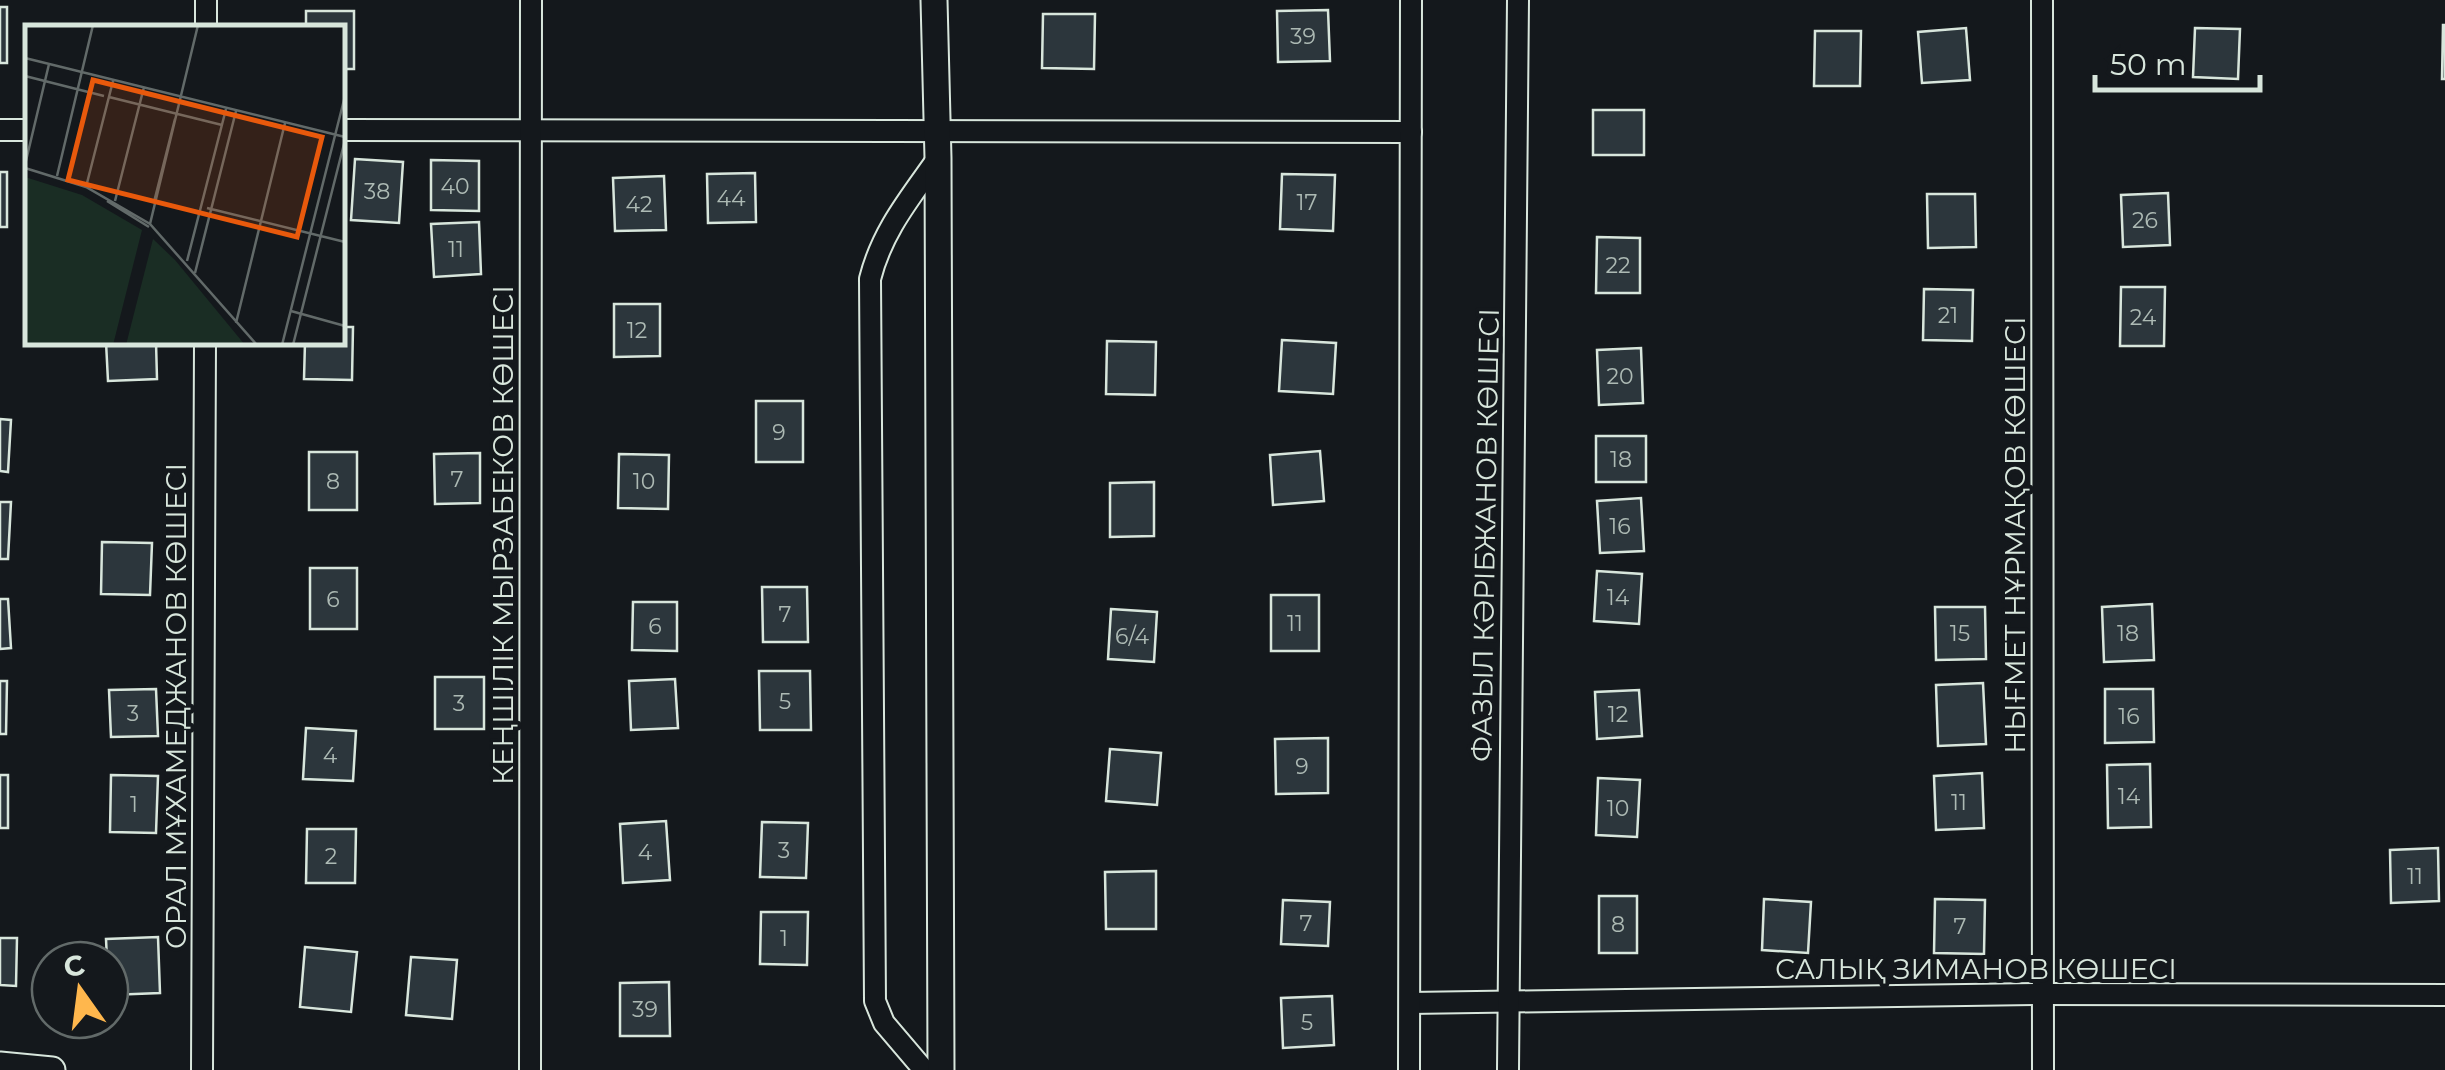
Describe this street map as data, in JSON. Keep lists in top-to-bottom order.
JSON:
{
  "streets": {
    "street": [
      "КЕҢШІЛІК МЫРЗАБЕКОВ КӨШЕСІ",
      "ФАЗЫЛ КӘРІБЖАНОВ КӨШЕСІ",
      "НЫҒМЕТ НҰРМАҚОВ КӨШЕСІ",
      "ОРАЛ МҰХАМЕДЖАНОВ КӨШЕСІ",
      "САЛЫҚ ЗИМАНОВ КӨШЕСІ"
    ]
  },
  "crossings": [
    ["ФАЗЫЛ КӘРІБЖАНОВ КӨШЕСІ", "САЛЫҚ ЗИМАНОВ КӨШЕСІ"],
    ["НЫҒМЕТ НҰРМАҚОВ КӨШЕСІ", "САЛЫҚ ЗИМАНОВ КӨШЕСІ"]
  ],
  "house_numbers": [
    "39",
    "40",
    "38",
    "44",
    "17",
    "42",
    "26",
    "11",
    "22",
    "21",
    "24",
    "12",
    "20",
    "9",
    "18",
    "7",
    "8",
    "10",
    "16",
    "14",
    "6",
    "7",
    "11",
    "6",
    "15",
    "18",
    "6/4",
    "5",
    "3",
    "3",
    "12",
    "16",
    "4",
    "9",
    "14",
    "11",
    "1",
    "10",
    "3",
    "4",
    "2",
    "11",
    "7",
    "8",
    "7",
    "1",
    "39",
    "5"
  ],
  "scale_bar": "50 m",
  "north": "top"
}
